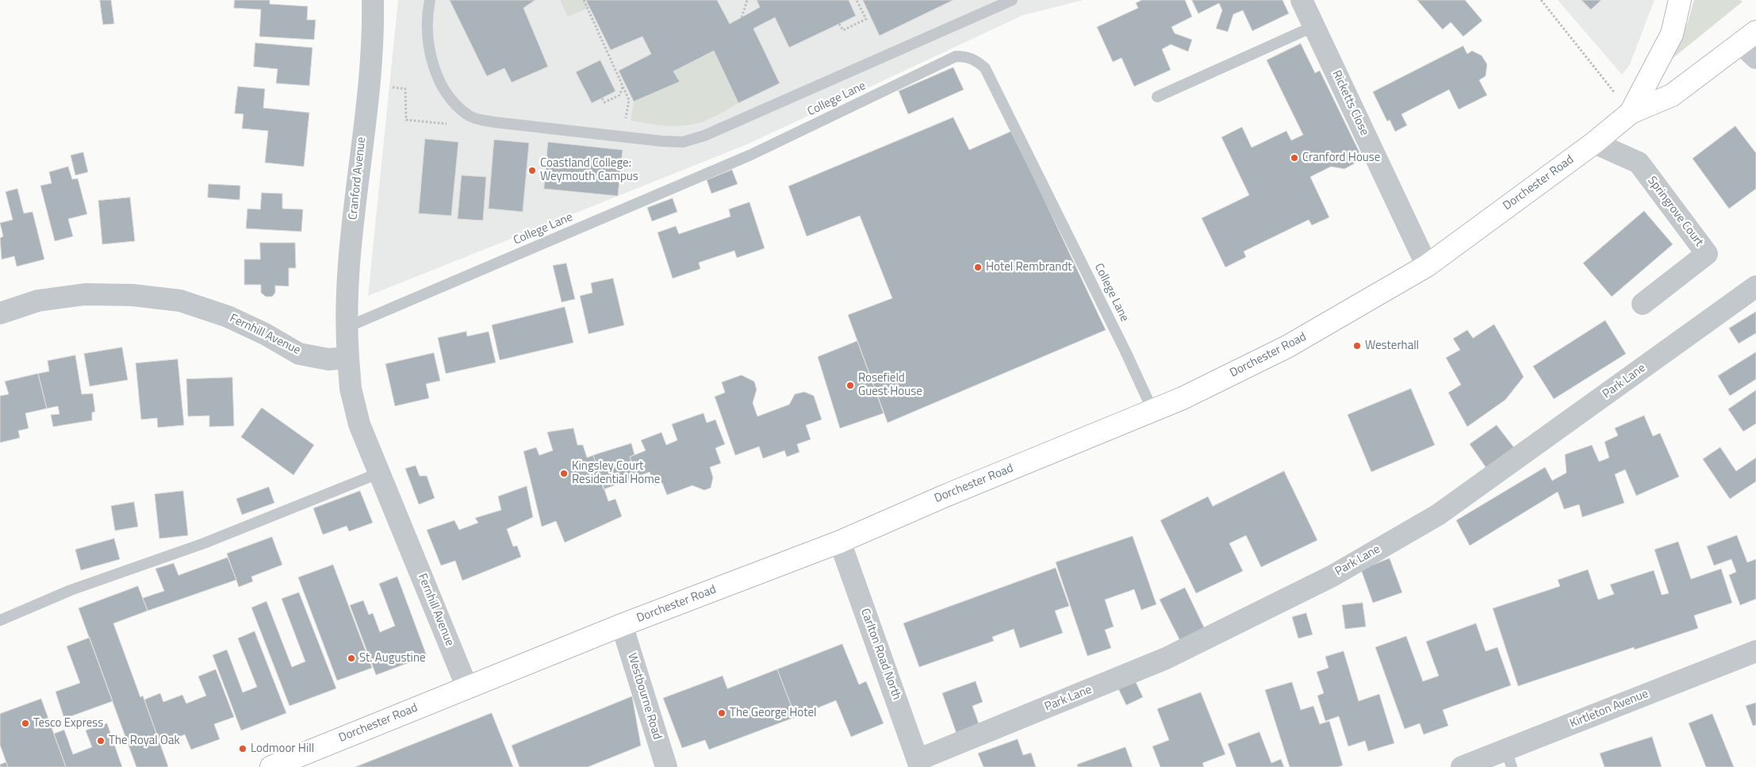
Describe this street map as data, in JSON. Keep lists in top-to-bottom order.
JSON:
{
  "streets": {
    "main road": ["Dorchester Road"],
    "street": [
      "Ricketts Close",
      "Cranford Avenue",
      "Springrove Court",
      "Fernhill Avenue",
      "Park Lane",
      "Carlton Road North",
      "Westbourne Road",
      "Kirtleton Avenue"
    ],
    "lane": ["College Lane"]
  },
  "crossings": [
    ["College Lane", "Cranford Avenue"],
    ["College Lane", "Dorchester Road"],
    ["Ricketts Close", "Dorchester Road"],
    ["Cranford Avenue", "Fernhill Avenue"],
    ["Dorchester Road", "Springrove Court"],
    ["Dorchester Road", "Fernhill Avenue"],
    ["Dorchester Road", "Carlton Road North"],
    ["Dorchester Road", "Westbourne Road"],
    ["Park Lane", "Carlton Road North"]
  ],
  "places": [
    "Cranford House",
    "Coastland College: Weymouth Campus",
    "Hotel Rembrandt",
    "Westerhall",
    "Rosefield Guest House",
    "Kingsley Court Residential Home",
    "St. Augustine",
    "The George Hotel",
    "Tesco Express",
    "The Royal Oak",
    "Lodmoor Hill"
  ]
}
